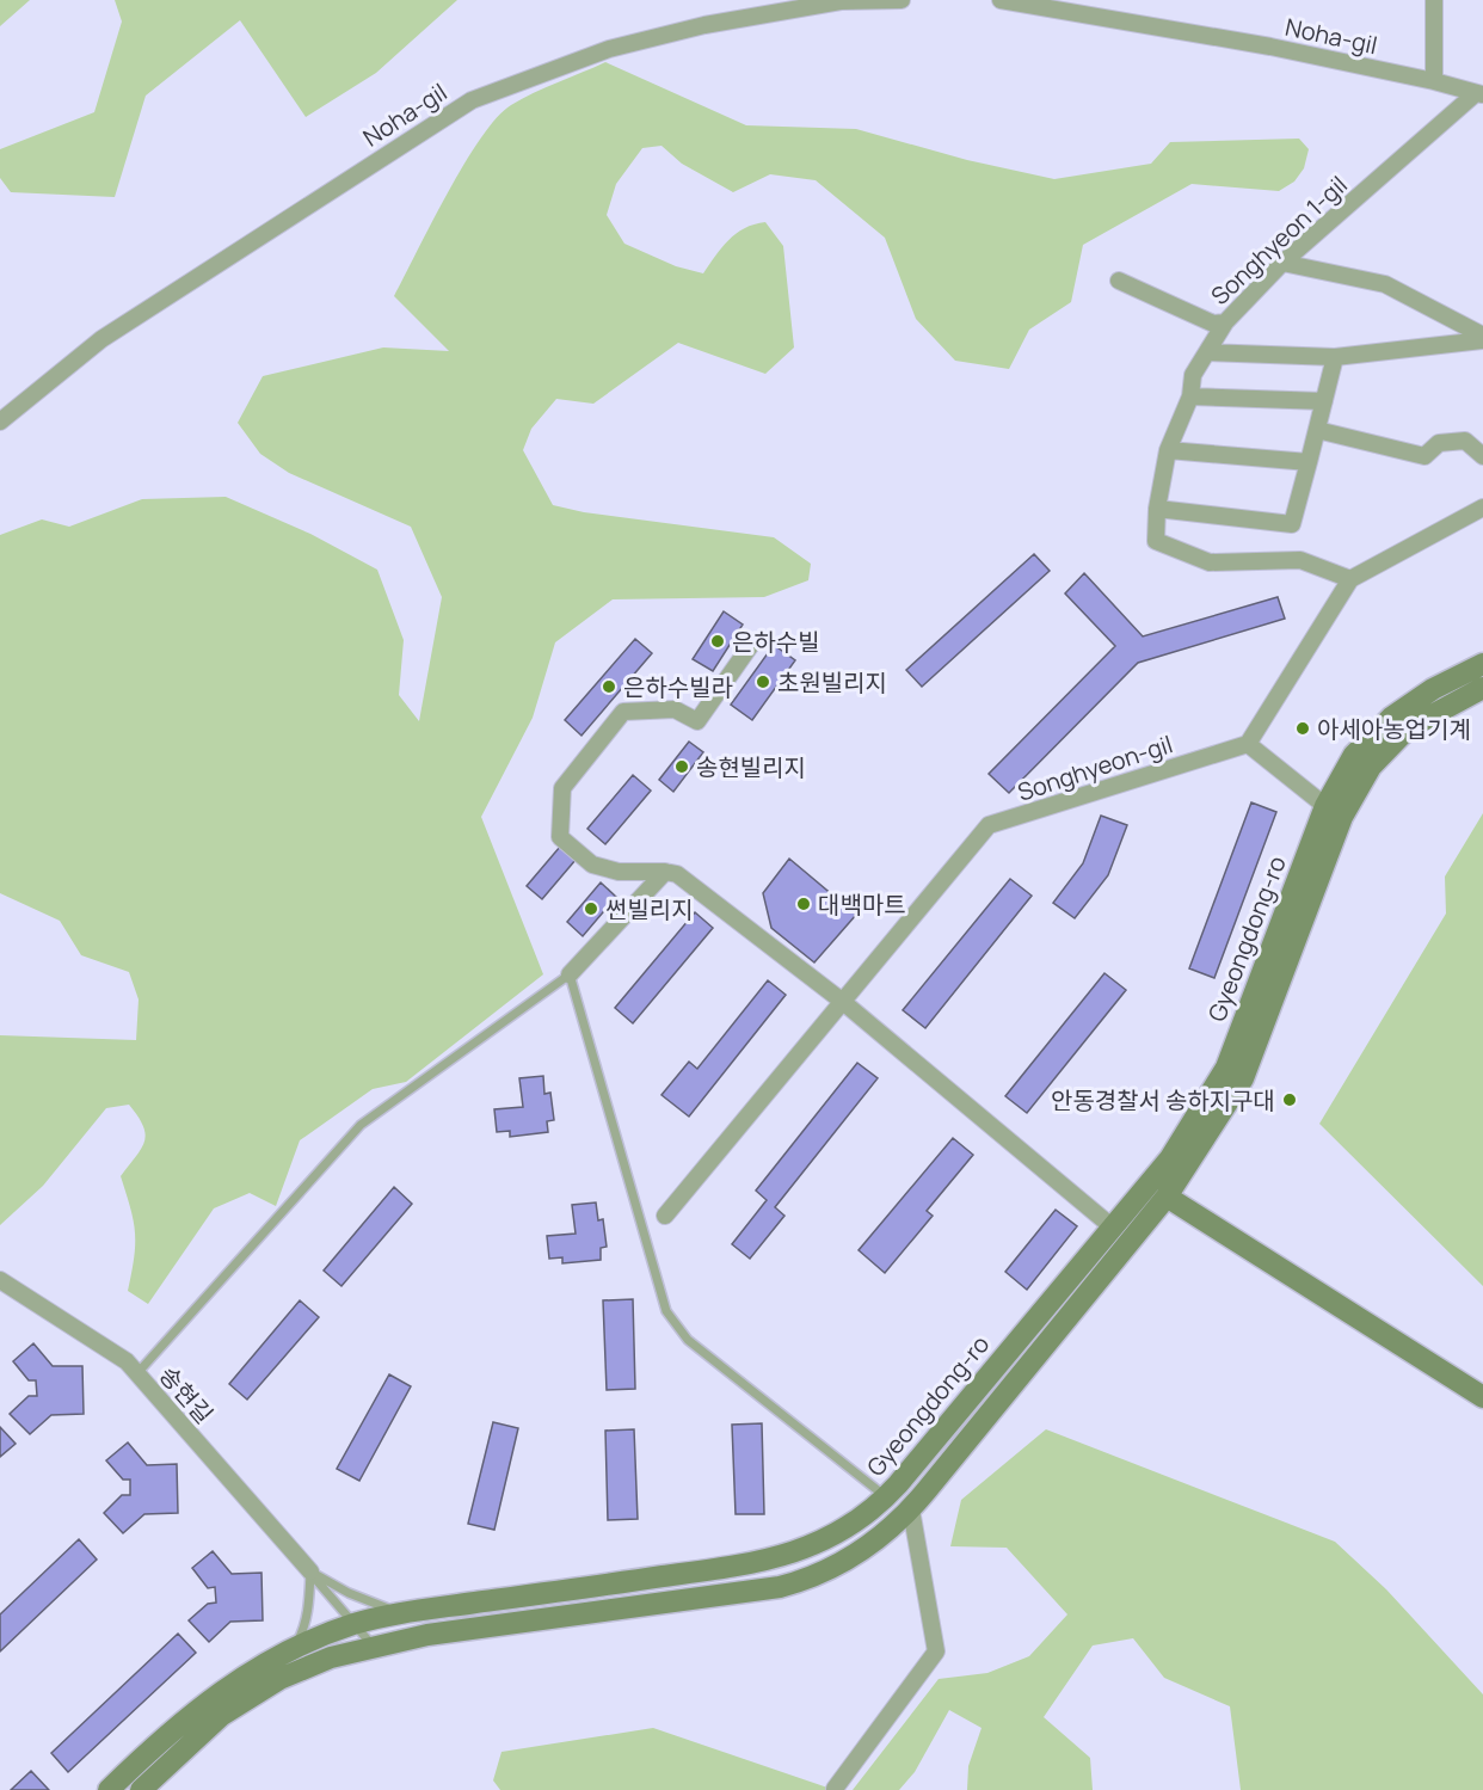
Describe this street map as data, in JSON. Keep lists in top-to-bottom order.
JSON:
{
  "streets": {
    "street": [
      "Noha-gil",
      "Songhyeon 1-gil",
      "Songhyeon-gil",
      "Gyeongdong-ro",
      "송현길"
    ]
  },
  "crossings": [
    ["Noha-gil", "Songhyeon 1-gil"]
  ],
  "places": [
    "은하수빌",
    "초원빌리지",
    "은하수빌라",
    "아세아농업기계",
    "송현빌리지",
    "대백마트",
    "썬빌리지",
    "안동경찰서 송하지구대"
  ]
}
